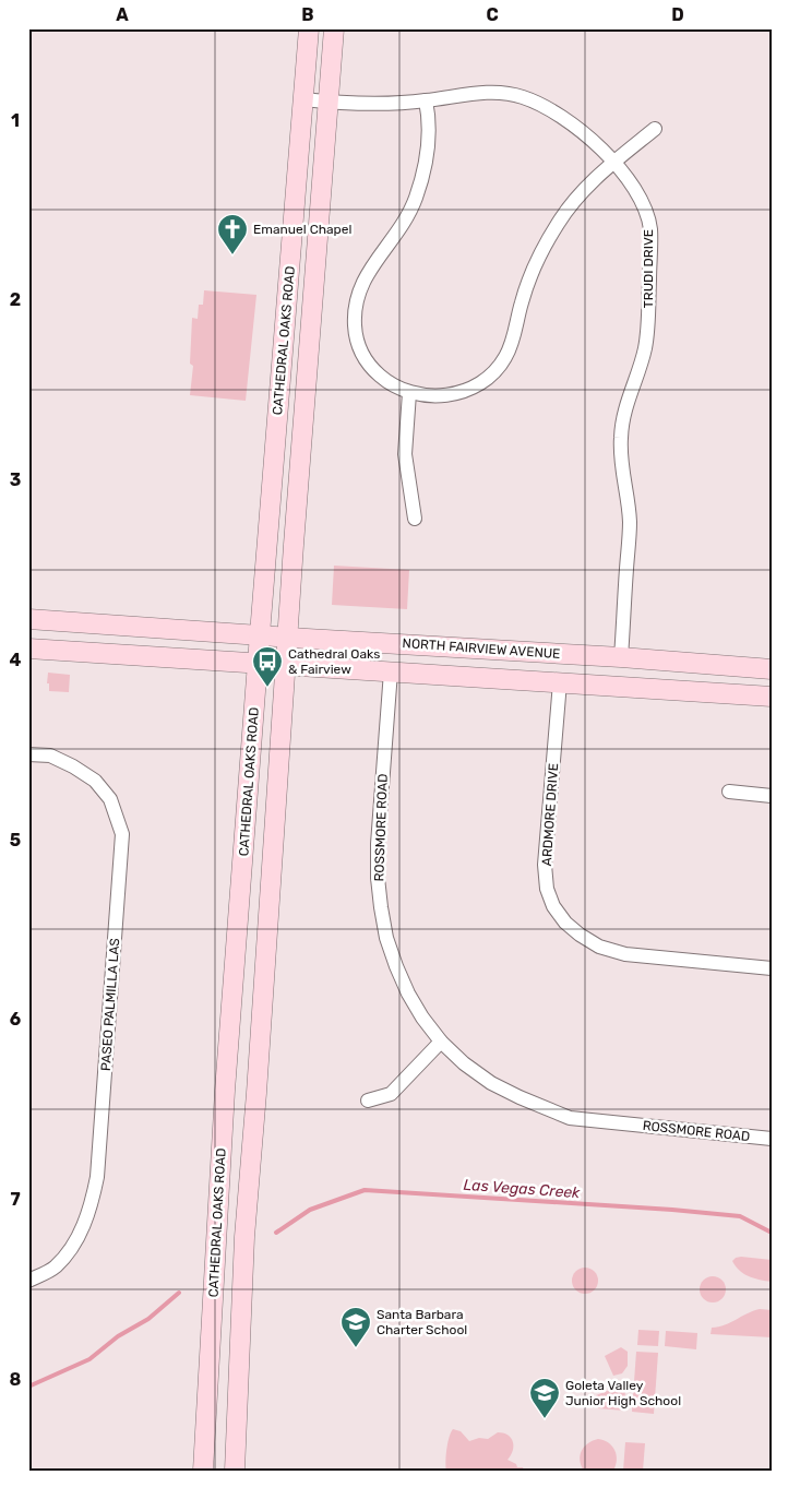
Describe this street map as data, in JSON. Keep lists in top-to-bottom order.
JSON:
{
  "streets": {
    "main road": ["CATHEDRAL OAKS ROAD", "NORTH FAIRVIEW AVENUE"],
    "street": [
      "TRUDI DRIVE",
      "ARDMORE DRIVE",
      "ROSSMORE ROAD",
      "PASEO PALMILLA LAS"
    ]
  },
  "crossings": [
    ["TRUDI DRIVE", "CATHEDRAL OAKS ROAD"],
    ["TRUDI DRIVE", "NORTH FAIRVIEW AVENUE"],
    ["CATHEDRAL OAKS ROAD", "NORTH FAIRVIEW AVENUE"]
  ],
  "water": ["Las Vegas Creek"],
  "places": {
    "church": ["Emanuel Chapel"],
    "bus stop": ["Cathedral Oaks & Fairview"],
    "school or university": ["Santa Barbara Charter School", "Goleta Valley Junior High School"]
  },
  "grid": {
    "columns": [
      "A",
      "B",
      "C",
      "D"
    ],
    "rows": [
      "1",
      "2",
      "3",
      "4",
      "5",
      "6",
      "7",
      "8"
    ]
  }
}
